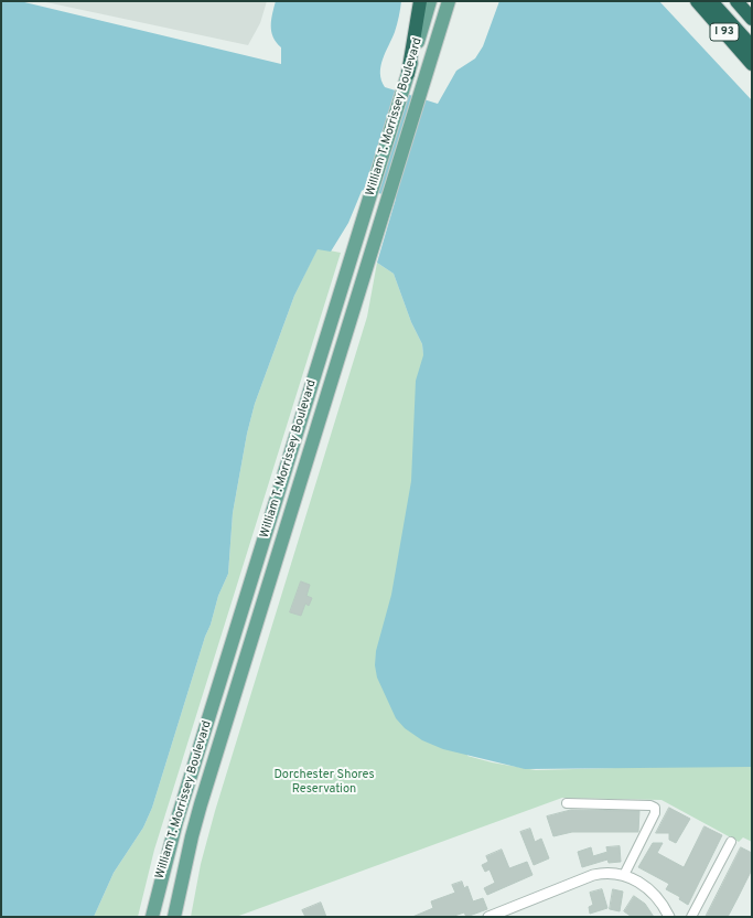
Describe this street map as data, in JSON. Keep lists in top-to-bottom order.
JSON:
{
  "streets": {
    "highway": ["I 93"],
    "main road": ["William T. Morrissey Boulevard"]
  },
  "parks": ["Dorchester Shores Reservation"]
}
